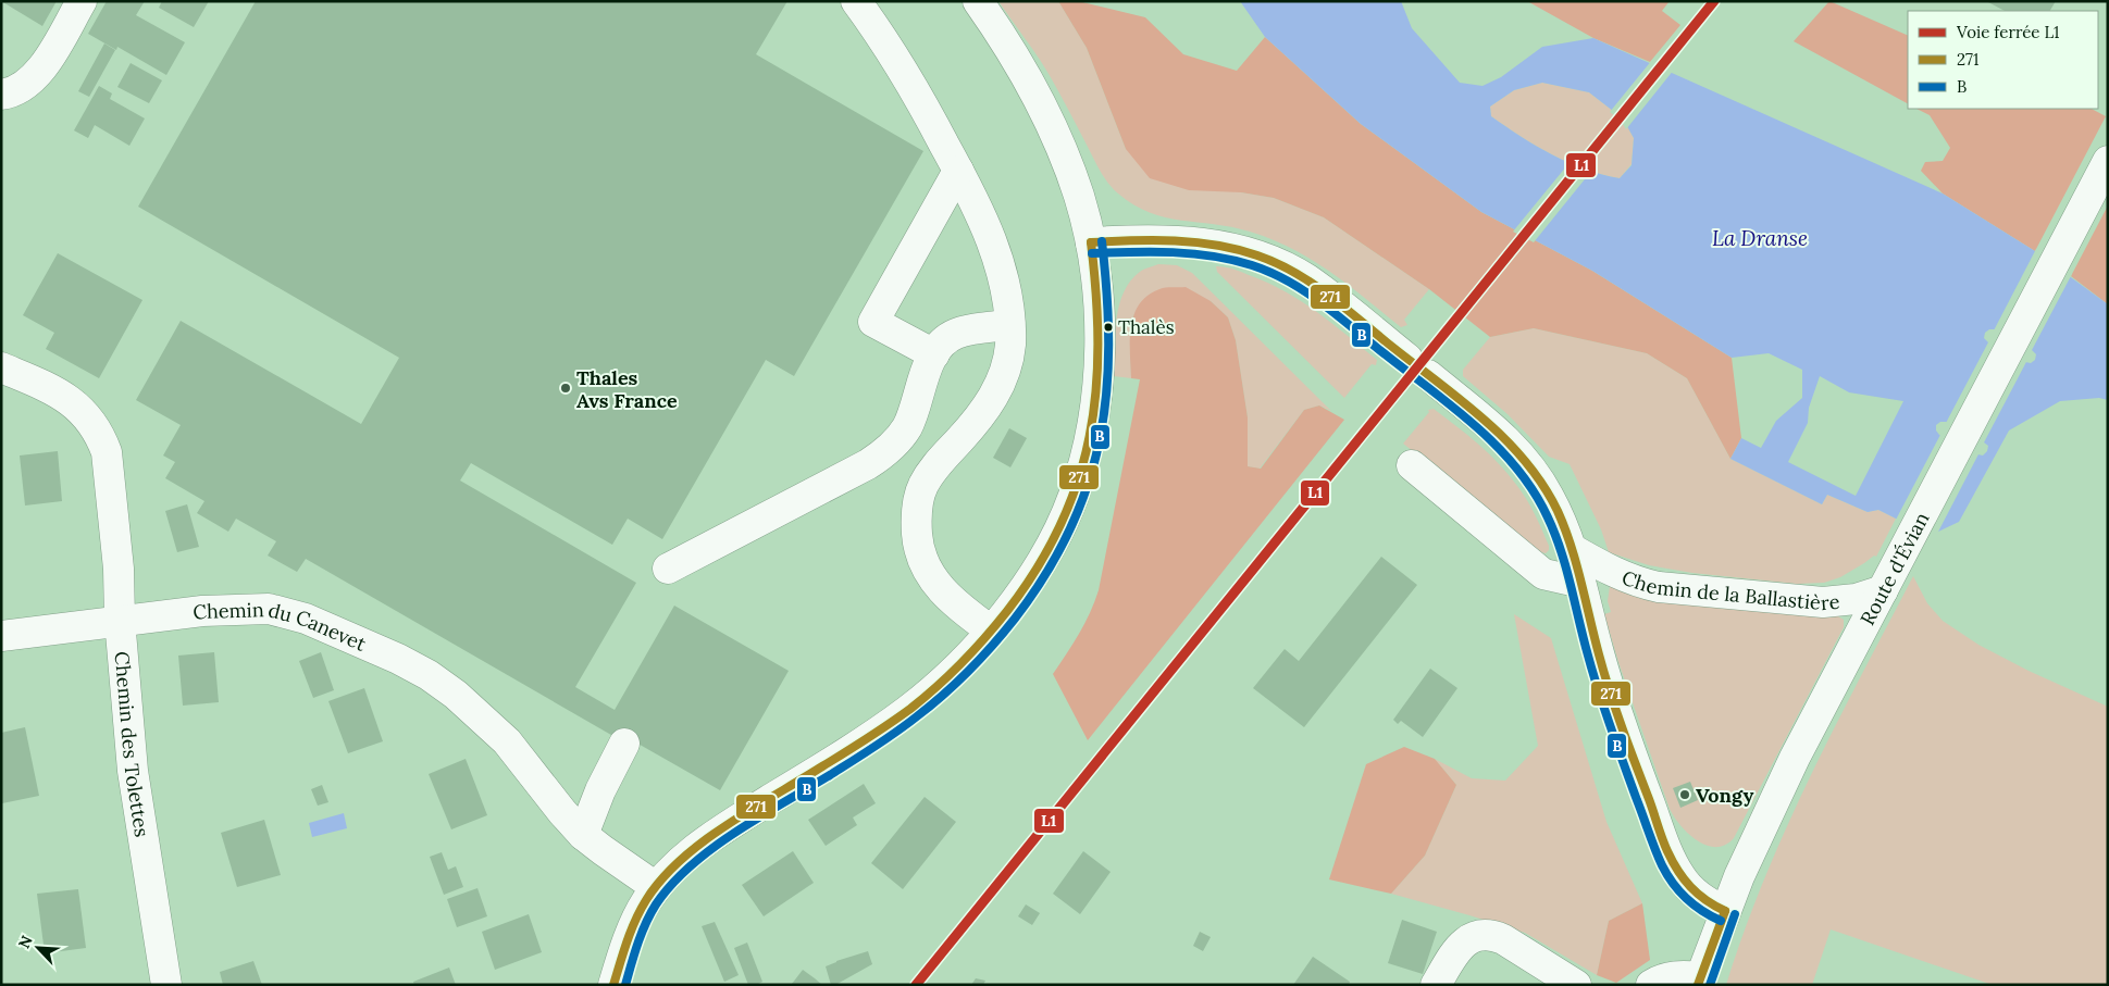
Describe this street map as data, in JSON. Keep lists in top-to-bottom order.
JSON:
{
  "streets": {
    "street": [
      "Route d'Évian",
      "Chemin de la Ballastière",
      "Chemin du Canevet",
      "Chemin des Tolettes"
    ]
  },
  "crossings": [
    ["Route d'Évian", "Chemin de la Ballastière"],
    ["Chemin du Canevet", "Chemin des Tolettes"]
  ],
  "water": ["La Dranse"],
  "places": ["Thalès", "Thales Avs France", "Vongy"],
  "lines": ["rail line L1", "transit line 271", "transit line B"],
  "legend": ["Voie ferrée L1", "271", "B"],
  "north": "top left"
}
